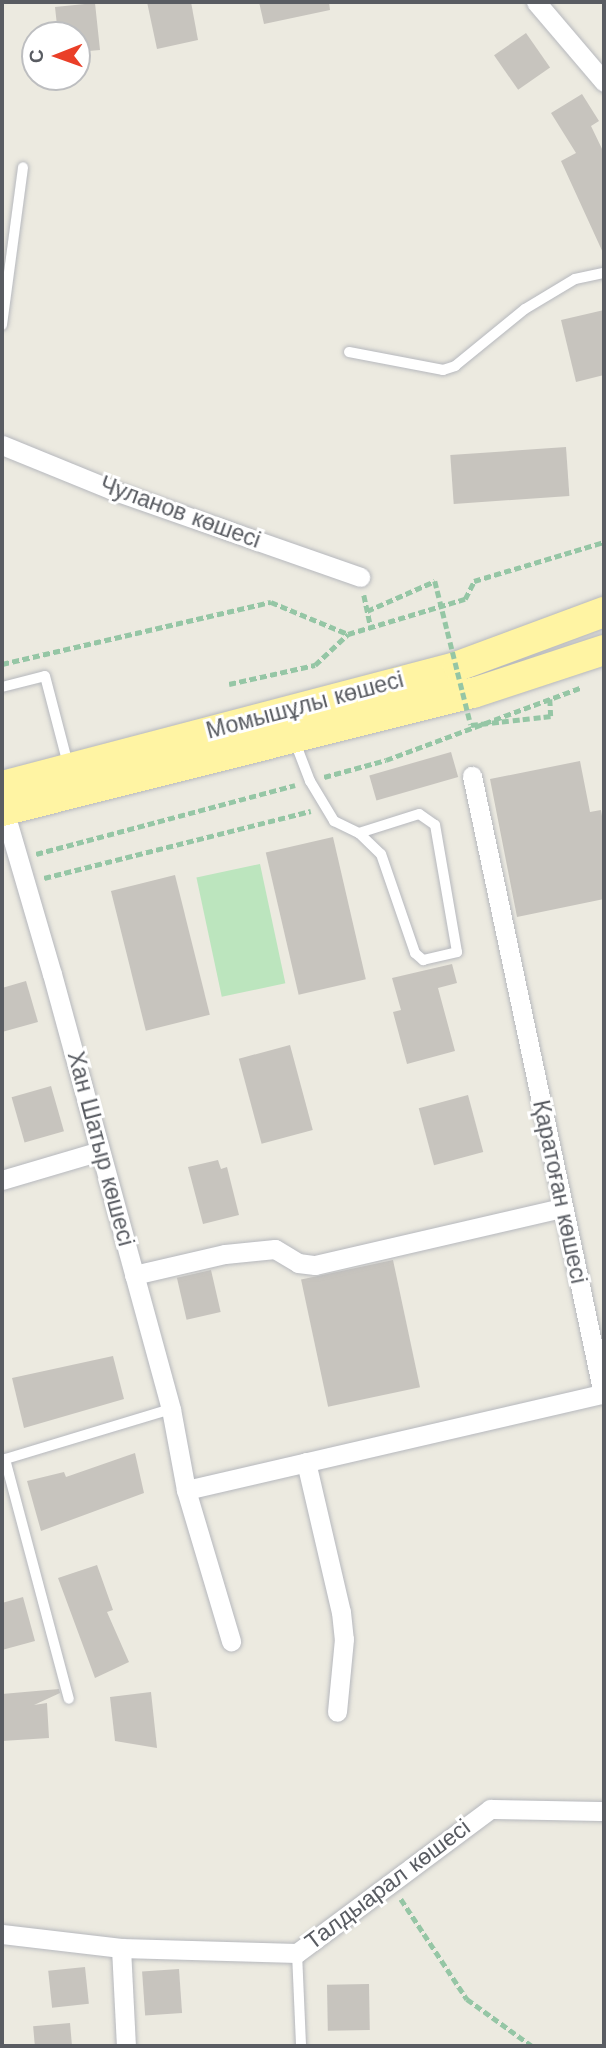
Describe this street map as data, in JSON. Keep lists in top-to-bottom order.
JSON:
{
  "streets": {
    "main road": ["Момышұлы көшесі"],
    "street": [
      "Чуланов көшесі",
      "Хан Шатыр көшесі",
      "Қаратоған көшесі",
      "Талдыарал көшесі"
    ]
  },
  "crossings": [
    ["Момышұлы көшесі", "Хан Шатыр көшесі"],
    ["Хан Шатыр көшесі", "Қаратоған көшесі"]
  ],
  "north": "left"
}
